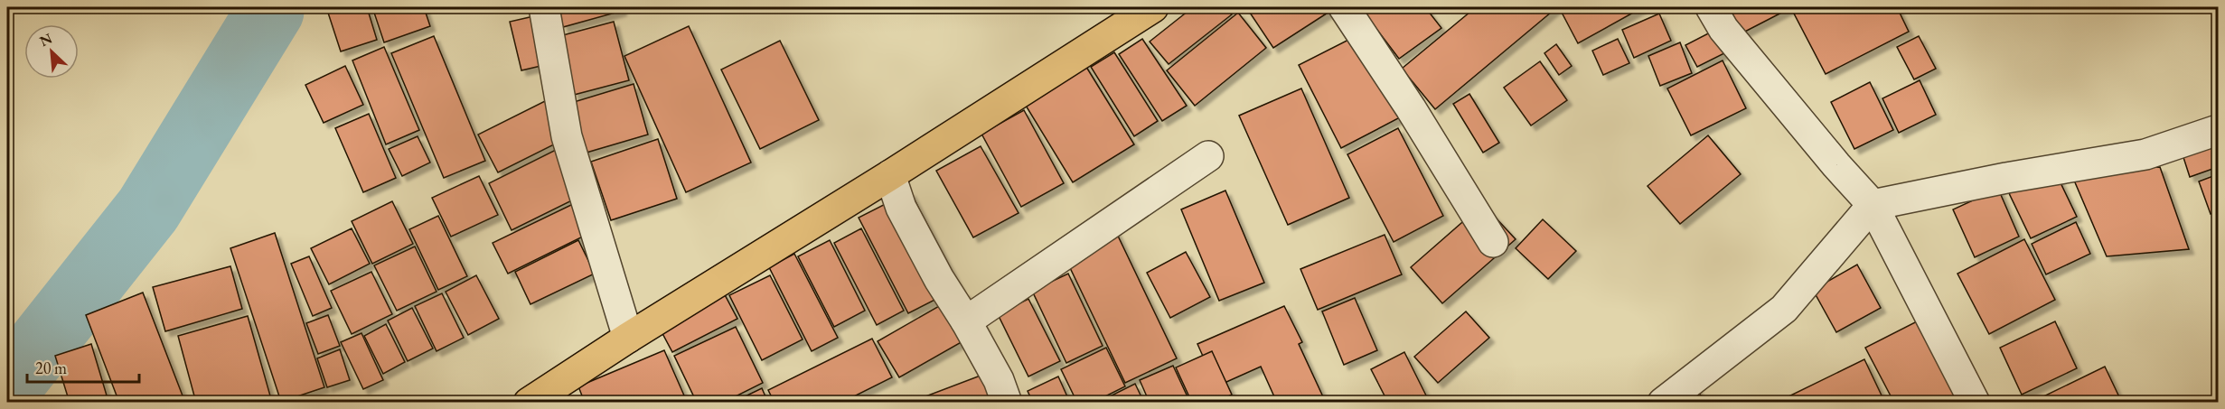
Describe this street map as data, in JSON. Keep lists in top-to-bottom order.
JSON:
{
  "scale_bar": "20 m",
  "north": "top left"
}
